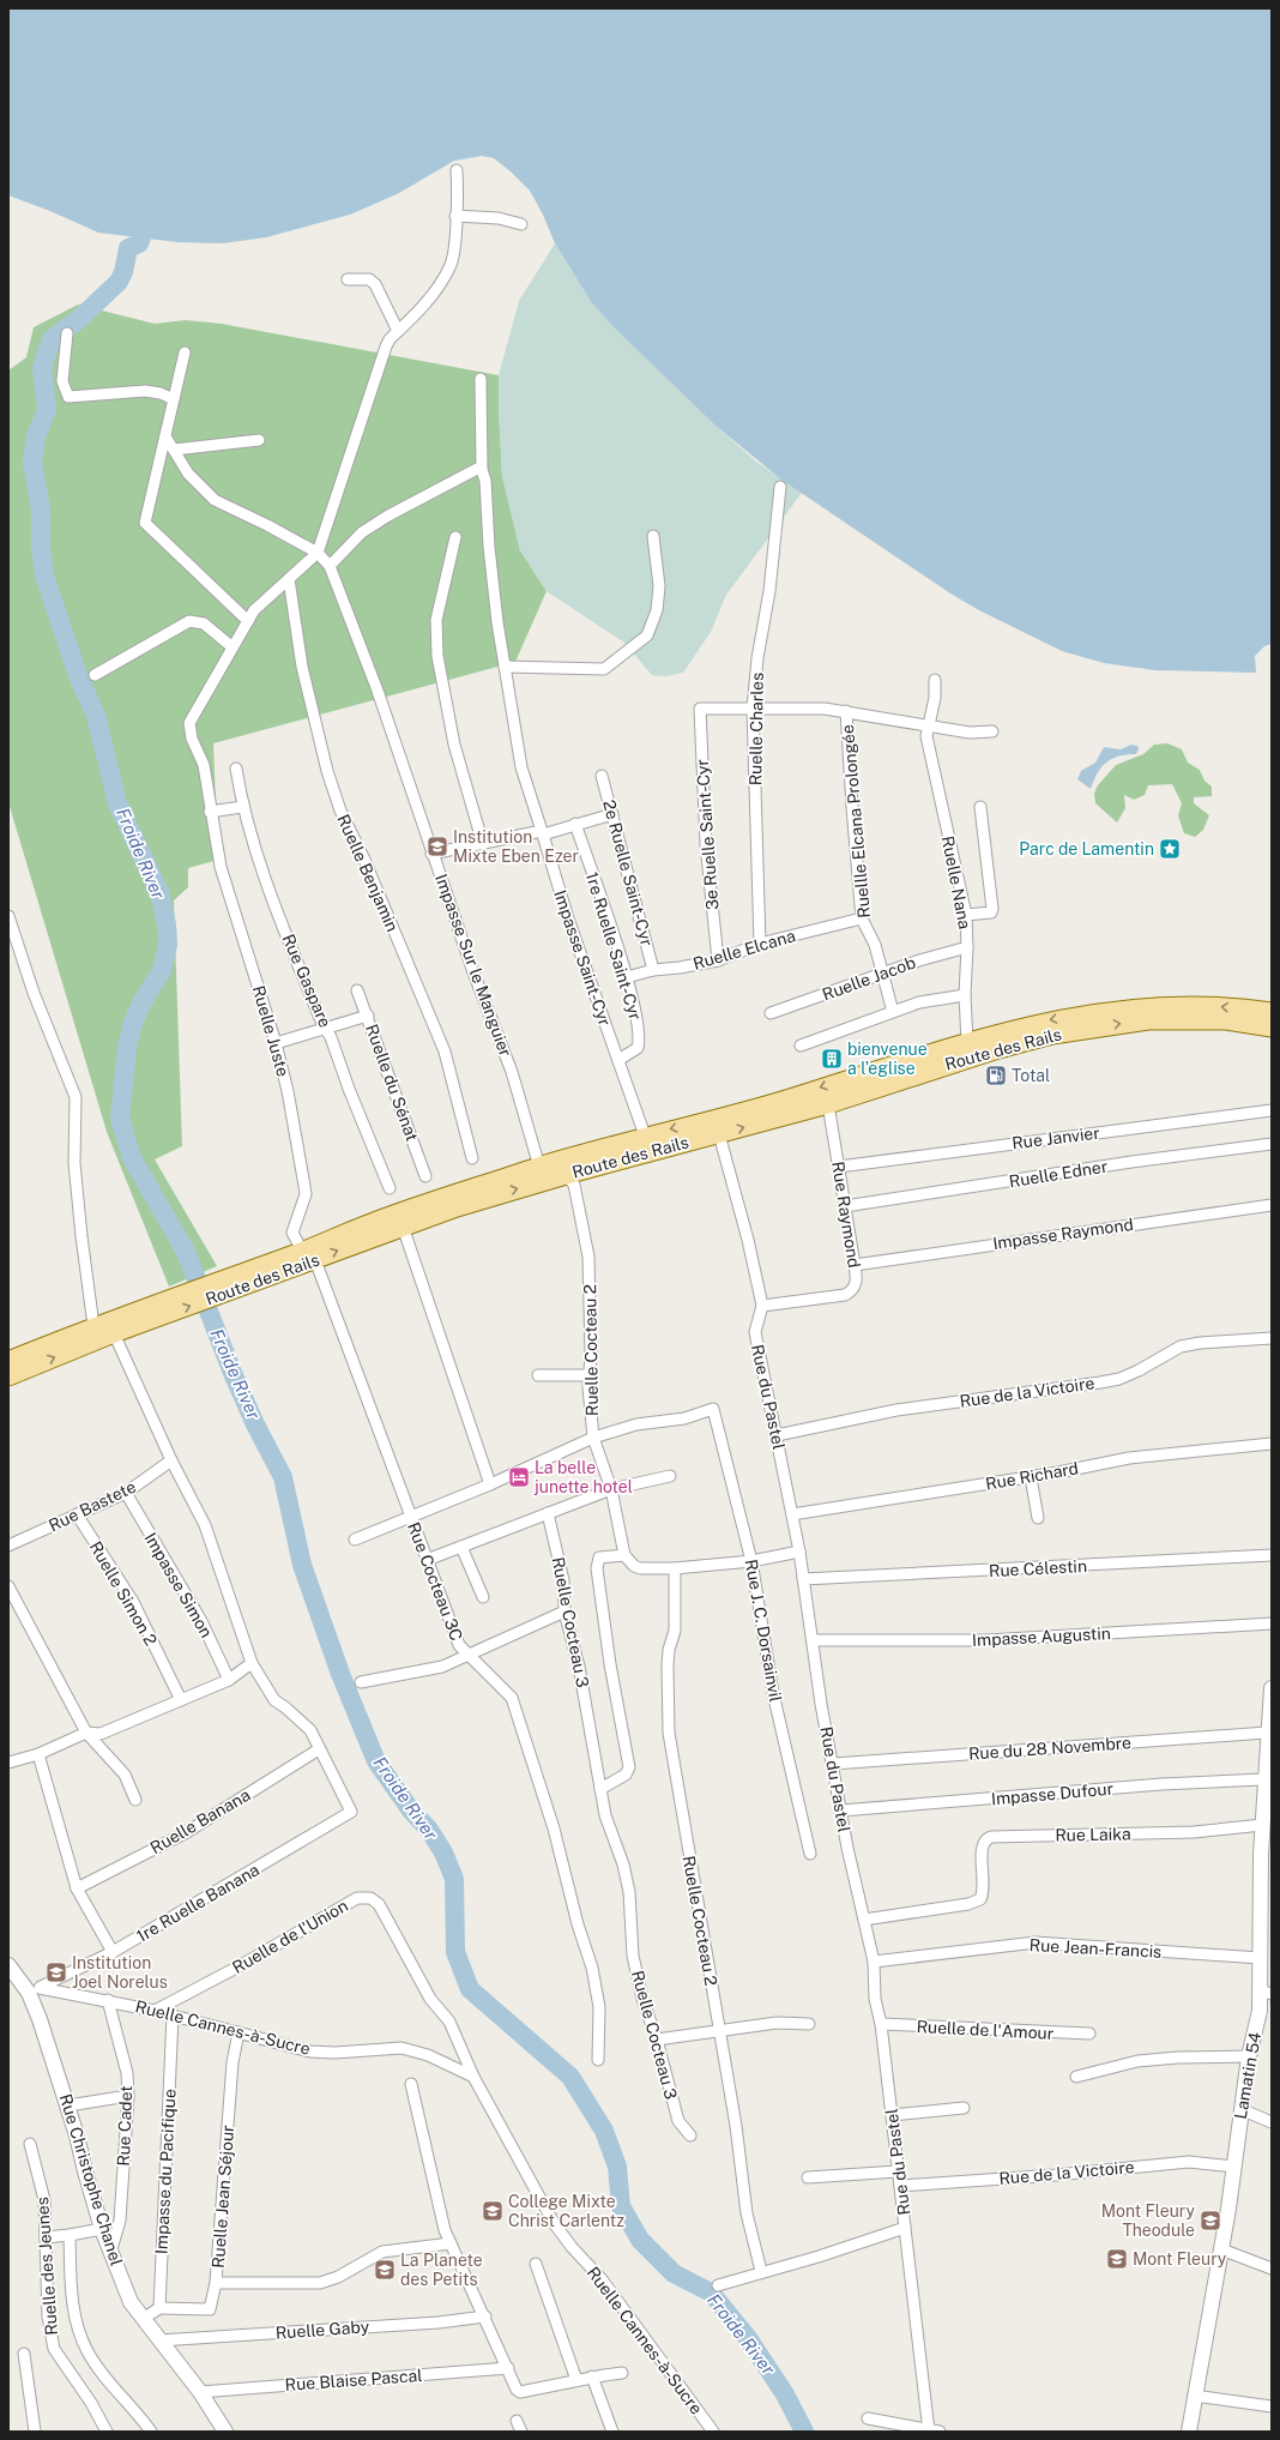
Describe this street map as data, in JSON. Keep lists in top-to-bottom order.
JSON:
{
  "streets": {
    "main road": ["Route des Rails"],
    "street": [
      "Ruelle Charles",
      "Ruellle Elcana Prolongée",
      "3e Ruelle Saint-Cyr",
      "Ruelle Benjamin",
      "2e Ruelle Saint-Cyr",
      "Ruelle Nana",
      "1re Ruelle Saint-Cyr",
      "Ruelle Elcana",
      "Impasse Saint-Cyr",
      "Impasse Sur le Manguier",
      "Ruelle Jacob",
      "Rue Gaspare",
      "Ruelle Juste",
      "Ruelle du Sénat",
      "Rue Janvier",
      "Ruelle Edner",
      "Rue Raymond",
      "Impasse Raymond",
      "Ruelle Cocteau 2",
      "Rue de la Victoire",
      "Rue du Pastel",
      "Rue Richard",
      "Rue Bastete",
      "Rue Célestin",
      "Rue Cocteau 3C",
      "Impasse Simon",
      "Ruelle Simon 2",
      "Ruelle Cocteau 3",
      "Rue J. C. Dorsainvil",
      "Impasse Augustin",
      "Rue du 28 Novembre",
      "Impasse Dufour",
      "Ruelle Banana",
      "Rue Laika",
      "1re Ruelle Banana",
      "Ruelle de l'Union",
      "Rue Jean-Francis",
      "Ruelle Cannes-à-Sucre",
      "Ruelle de l'Amour",
      "Lamatin 54",
      "Rue Cadet",
      "Impasse du Pacifique",
      "Rue Christophe Chanel",
      "Ruelle Jean Séjour",
      "Ruelle des Jeunes",
      "Ruelle Gaby",
      "Rue Blaise Pascal"
    ]
  },
  "crossings": [
    ["Ruelle Charles", "3e Ruelle Saint-Cyr"],
    ["Ruelle Charles", "Ruelle Elcana"],
    ["Ruellle Elcana Prolongée", "Ruelle Elcana"],
    ["Ruellle Elcana Prolongée", "Ruelle Jacob"],
    ["3e Ruelle Saint-Cyr", "Ruelle Elcana"],
    ["Ruelle Benjamin", "Ruelle Juste"],
    ["2e Ruelle Saint-Cyr", "Ruelle Elcana"],
    ["Ruelle Nana", "Ruelle Jacob"],
    ["Ruelle Nana", "Route des Rails"],
    ["1re Ruelle Saint-Cyr", "Ruelle Elcana"],
    ["1re Ruelle Saint-Cyr", "Impasse Saint-Cyr"],
    ["Impasse Saint-Cyr", "Route des Rails"],
    ["Impasse Sur le Manguier", "Ruelle Juste"],
    ["Impasse Sur le Manguier", "Route des Rails"],
    ["Ruelle Juste", "Route des Rails"],
    ["Ruelle Juste", "Rue Cocteau 3C"],
    ["Route des Rails", "Rue Raymond"],
    ["Route des Rails", "Ruelle Cocteau 2"],
    ["Route des Rails", "Rue du Pastel"],
    ["Route des Rails", "Rue Cocteau 3C"],
    ["Rue Janvier", "Rue Raymond"],
    ["Ruelle Edner", "Rue Raymond"],
    ["Rue Raymond", "Impasse Raymond"],
    ["Rue Raymond", "Rue du Pastel"],
    ["Ruelle Cocteau 2", "Ruelle Cocteau 3"],
    ["Ruelle Cocteau 2", "Rue J. C. Dorsainvil"],
    ["Rue de la Victoire", "Rue du Pastel"],
    ["Rue de la Victoire", "Lamatin 54"],
    ["Rue du Pastel", "Rue Richard"],
    ["Rue du Pastel", "Rue Célestin"],
    ["Rue du Pastel", "Impasse Augustin"],
    ["Rue du Pastel", "Rue du 28 Novembre"],
    ["Rue du Pastel", "Impasse Dufour"],
    ["Rue du Pastel", "Rue Laika"],
    ["Rue du Pastel", "Rue Jean-Francis"],
    ["Rue du Pastel", "Ruelle de l'Amour"],
    ["Rue Bastete", "Impasse Simon"],
    ["Rue Bastete", "Ruelle Simon 2"],
    ["Rue du 28 Novembre", "Lamatin 54"],
    ["Impasse Dufour", "Lamatin 54"],
    ["Ruelle Banana", "1re Ruelle Banana"],
    ["Rue Laika", "Lamatin 54"],
    ["1re Ruelle Banana", "Ruelle Cannes-à-Sucre"],
    ["1re Ruelle Banana", "Rue Christophe Chanel"],
    ["Ruelle de l'Union", "Ruelle Cannes-à-Sucre"],
    ["Rue Jean-Francis", "Lamatin 54"],
    ["Ruelle Cannes-à-Sucre", "Rue Cadet"],
    ["Ruelle Cannes-à-Sucre", "Impasse du Pacifique"],
    ["Ruelle Cannes-à-Sucre", "Rue Christophe Chanel"],
    ["Ruelle Cannes-à-Sucre", "Ruelle Jean Séjour"],
    ["Rue Cadet", "Rue Christophe Chanel"],
    ["Impasse du Pacifique", "Ruelle Jean Séjour"],
    ["Rue Christophe Chanel", "Ruelle Gaby"],
    ["Rue Christophe Chanel", "Rue Blaise Pascal"]
  ],
  "water": ["Froide River"],
  "places": {
    "school or university": [
      "Institution Mixte Eben Ezer",
      "Institution Joel Norelus",
      "College Mixte Christ Carlentz",
      "Mont Fleury Theodule",
      "Mont Fleury",
      "La Planete des Petits"
    ],
    "place": ["Parc de Lamentin"],
    "building": ["bienvenue a l'eglise"],
    "fuel station": ["Total"],
    "hotel": ["La belle junette hotel"]
  }
}
